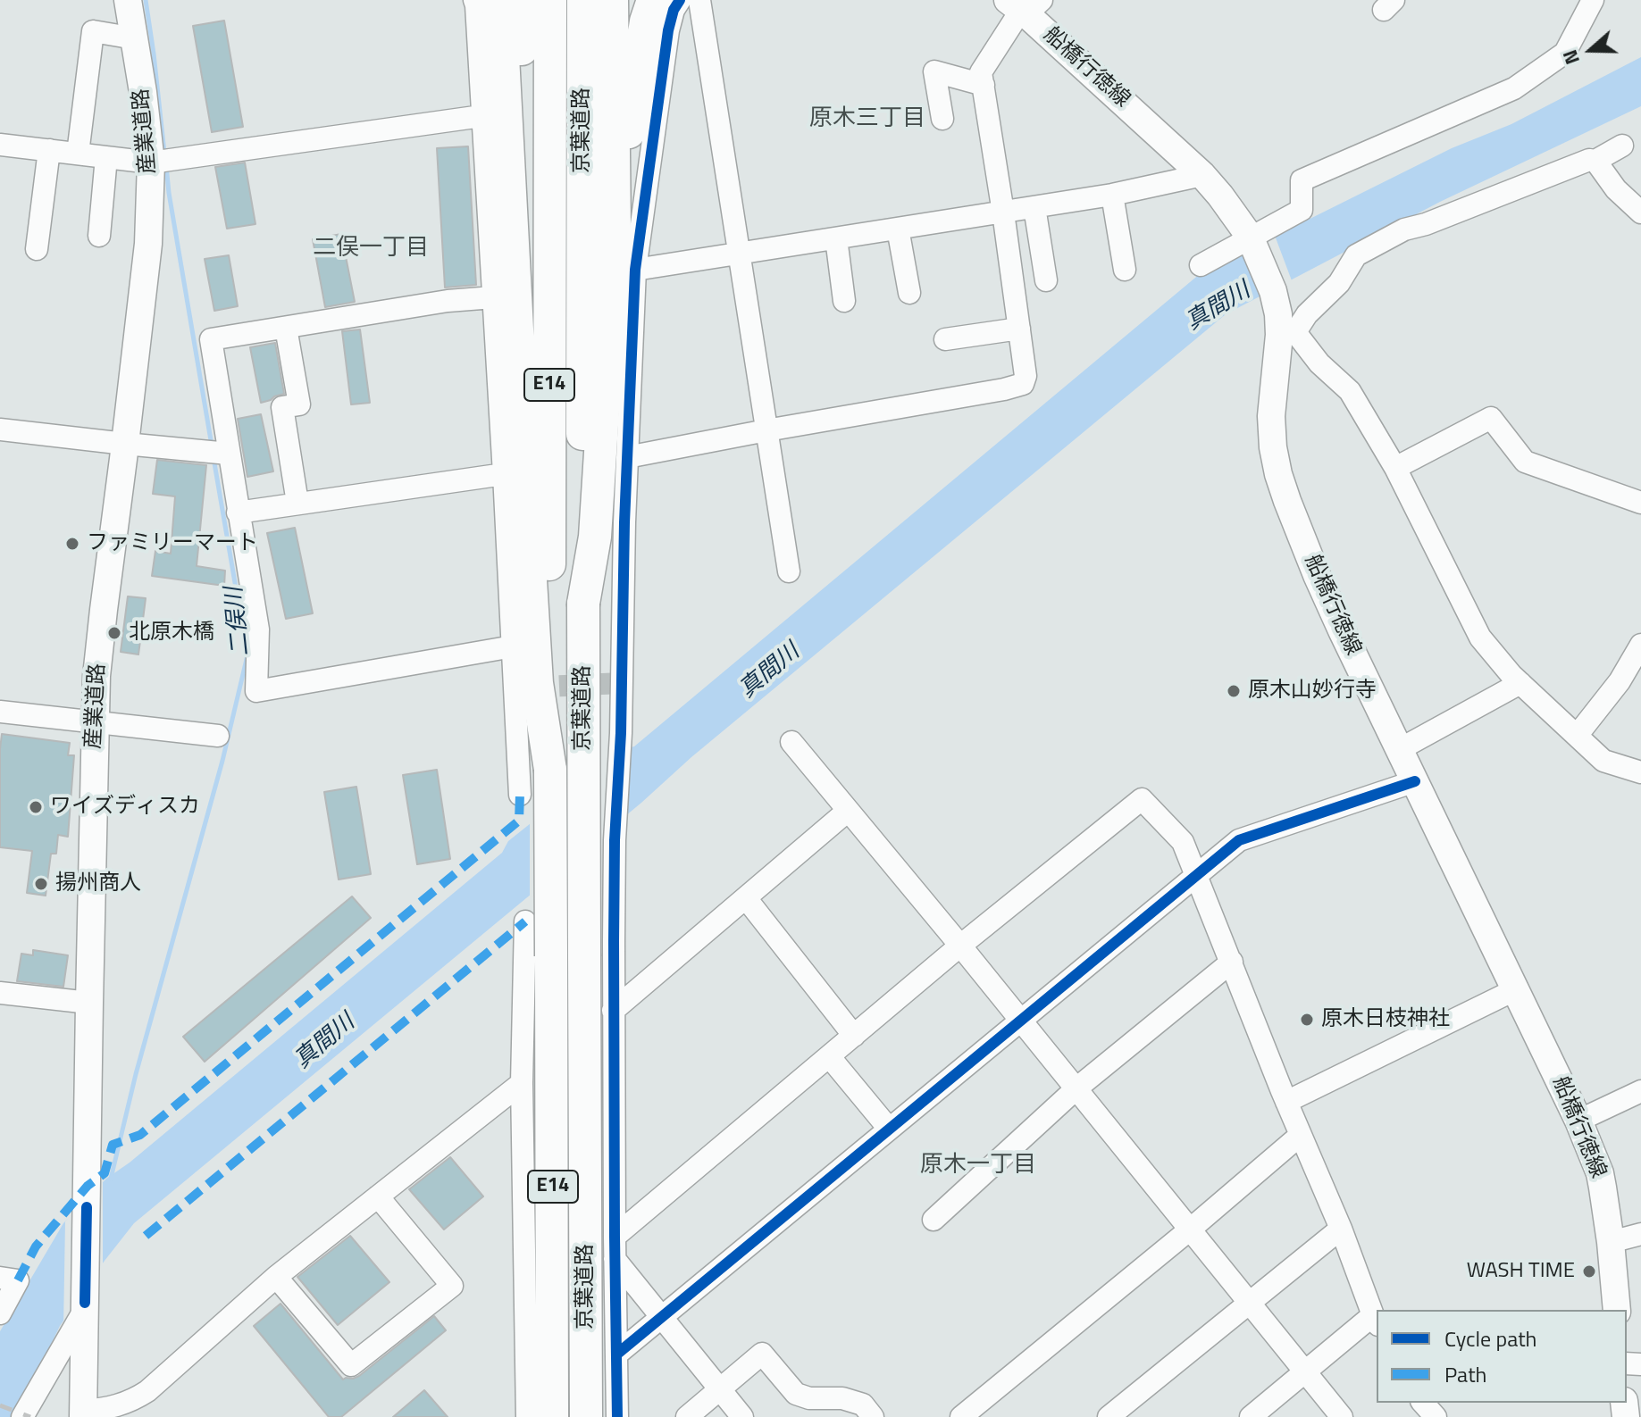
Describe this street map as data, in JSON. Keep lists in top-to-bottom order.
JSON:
{
  "streets": {
    "highway": ["京葉道路", "E14"],
    "main road": ["船橋行徳線", "産業道路"]
  },
  "districts": ["原木三丁目", "二俣一丁目", "原木一丁目"],
  "water": ["真間川", "二俣川"],
  "places": [
    "ファミリーマート",
    "北原木橋",
    "原木山妙行寺",
    "ワイズディスカ",
    "揚州商人",
    "原木日枝神社",
    "WASH TIME"
  ],
  "legend": ["Cycle path", "Path"],
  "north": "left"
}
